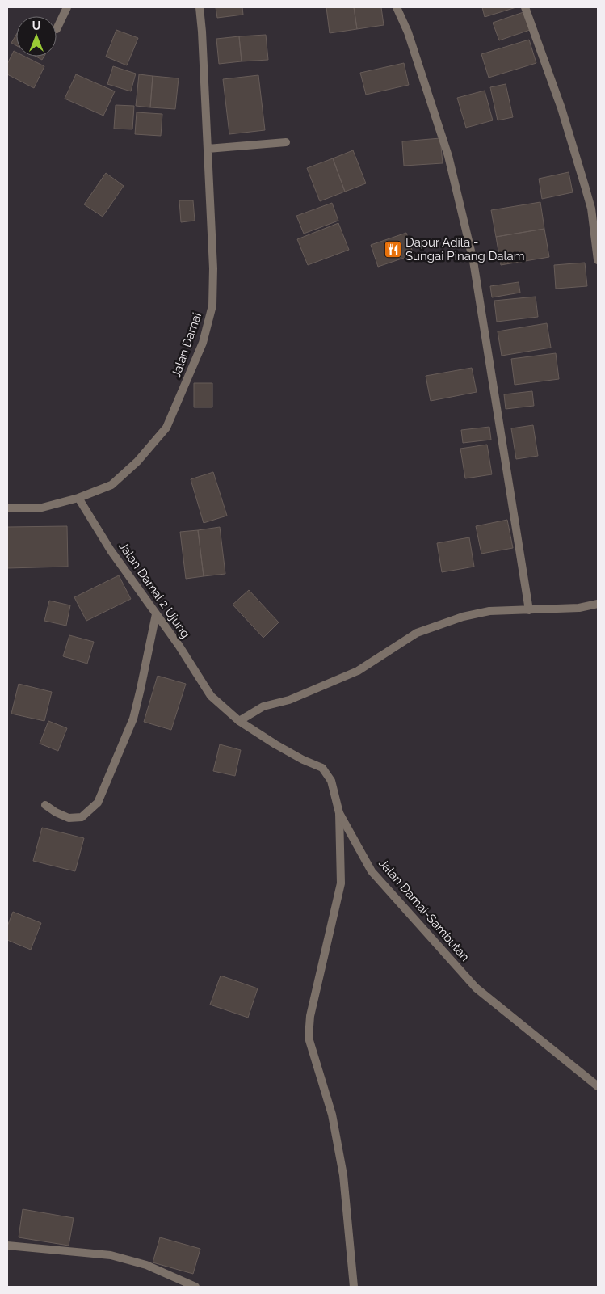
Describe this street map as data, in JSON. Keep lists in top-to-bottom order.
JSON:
{
  "streets": {
    "street": ["Jalan Damai", "Jalan Damai 2 Ujung", "Jalan Damai-Sambutan"]
  },
  "crossings": [
    ["Jalan Damai", "Jalan Damai 2 Ujung"],
    ["Jalan Damai 2 Ujung", "Jalan Damai-Sambutan"]
  ],
  "places": {
    "restaurant": ["Dapur Adila - Sungai Pinang Dalam"]
  },
  "north": "top"
}
